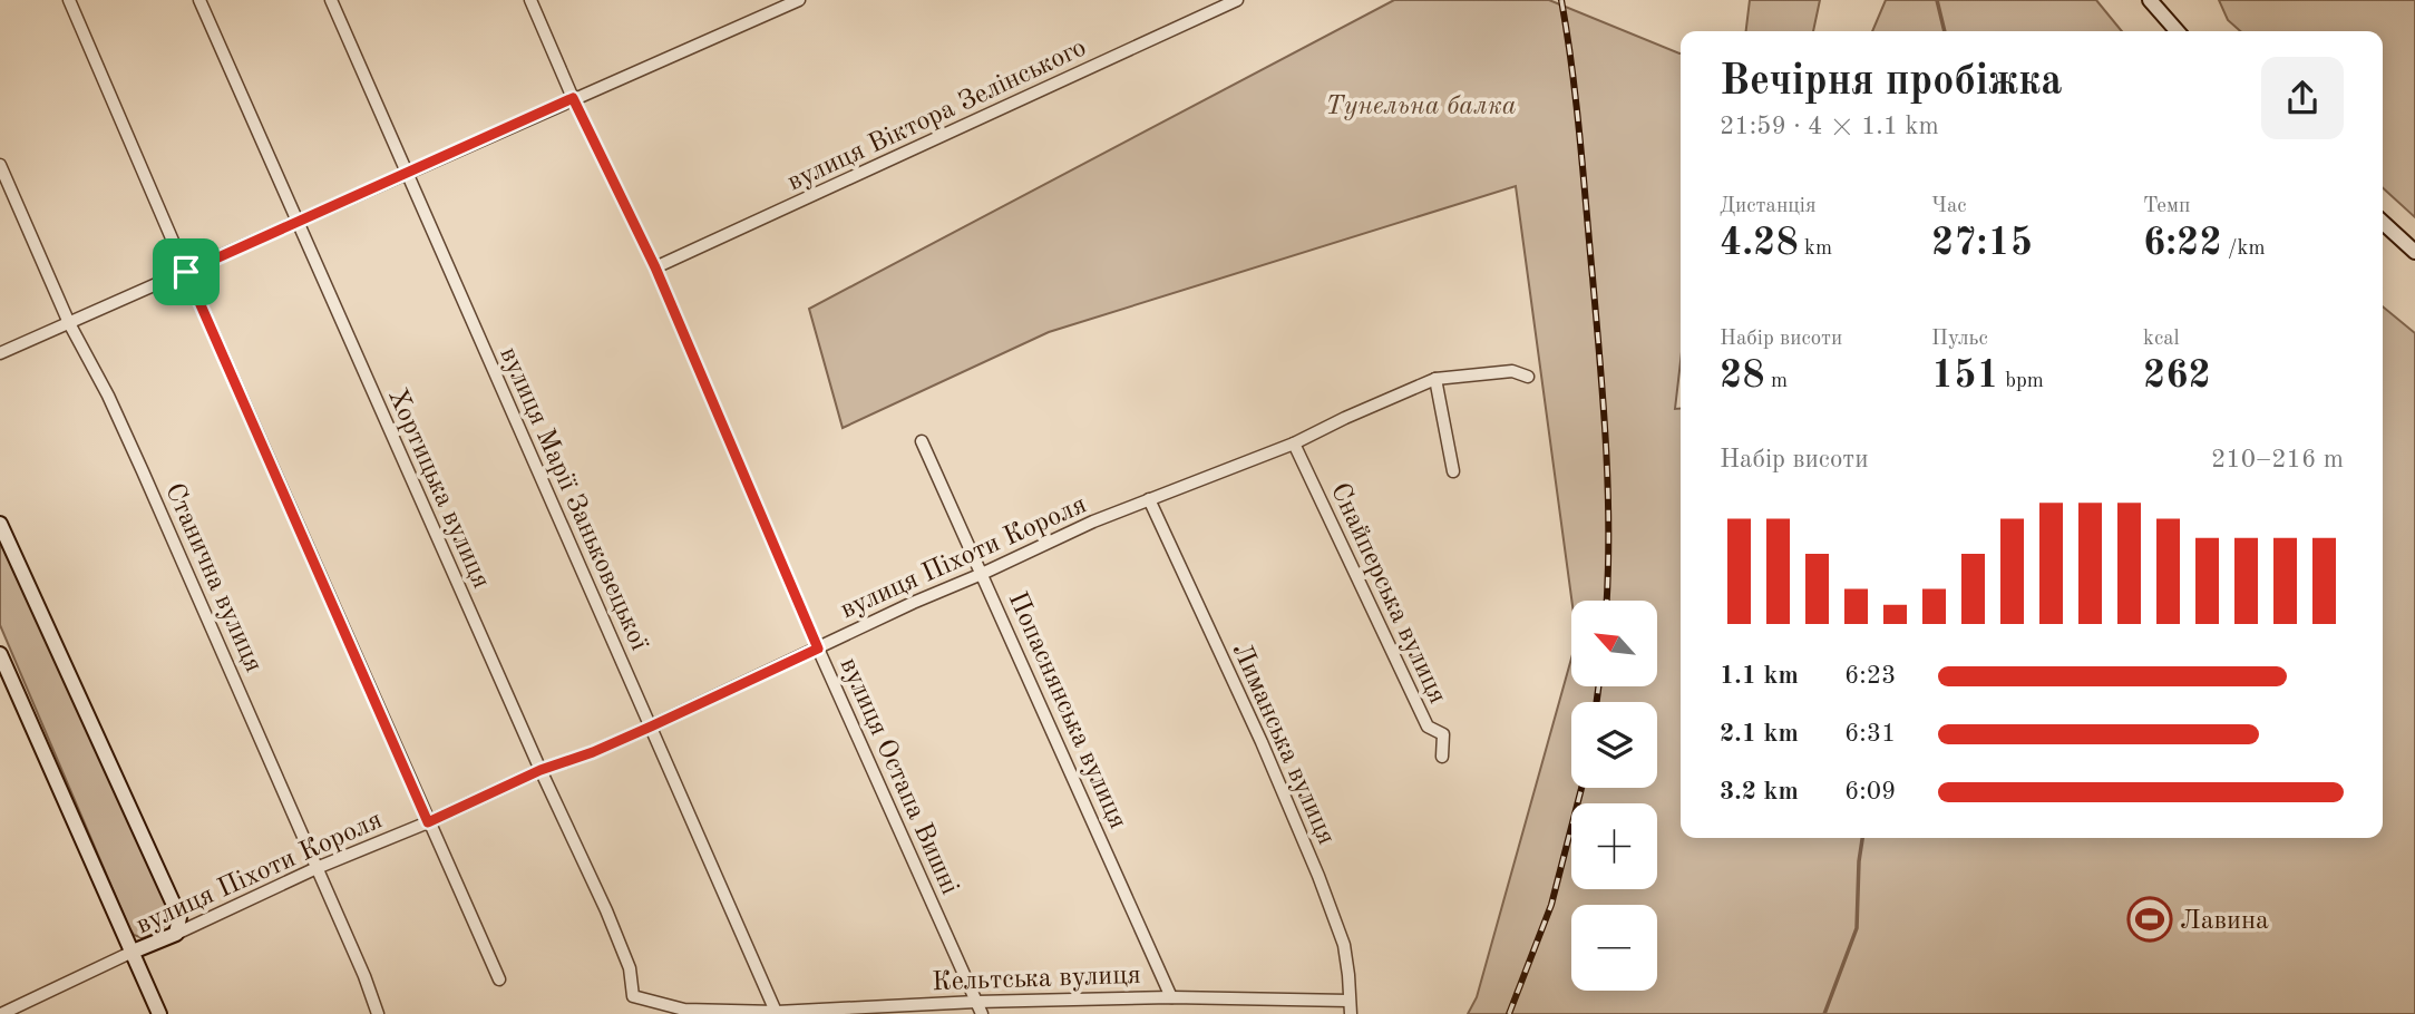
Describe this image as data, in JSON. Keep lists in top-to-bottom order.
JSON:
{
  "streets": {
    "main road": ["вулиця Піхоти Короля"],
    "street": [
      "вулиця Віктора Зелінського",
      "Хортицька вулиця",
      "вулиця Марії Заньковецької",
      "Станична вулиця",
      "Снайперська вулиця",
      "Попаснянська вулиця",
      "Лиманська вулиця",
      "вулиця Остапа Вишні",
      "Кельтська вулиця"
    ]
  },
  "crossings": [
    ["вулиця Віктора Зелінського", "вулиця Остапа Вишні"],
    ["Хортицька вулиця", "вулиця Піхоти Короля"],
    ["Хортицька вулиця", "Кельтська вулиця"],
    ["вулиця Марії Заньковецької", "вулиця Піхоти Короля"],
    ["вулиця Марії Заньковецької", "Кельтська вулиця"],
    ["вулиця Піхоти Короля", "Станична вулиця"],
    ["вулиця Піхоти Короля", "Снайперська вулиця"],
    ["вулиця Піхоти Короля", "Попаснянська вулиця"],
    ["вулиця Піхоти Короля", "Лиманська вулиця"],
    ["вулиця Піхоти Короля", "вулиця Остапа Вишні"],
    ["Попаснянська вулиця", "Кельтська вулиця"],
    ["Лиманська вулиця", "Кельтська вулиця"],
    ["вулиця Остапа Вишні", "Кельтська вулиця"]
  ],
  "parks": ["Тунельна балка"],
  "places": {
    "sports": ["Лавина"]
  },
  "north": "top left",
  "page": {
    "heading": ["Вечірня пробіжка", "21:59 · 4 × 1.1 km"],
    "stats": [
      ["Дистанція", "4.28 km"],
      ["Час", "27:15"],
      ["Темп", "6:22 /km"],
      ["Набір висоти", "28 m"],
      ["Пульс", "151 bpm"],
      ["kcal", "262"]
    ],
    "chart": ["Набір висоти", "210–216 m"],
    "map_buttons": ["+", "−"],
    "list": [
      {
        "name": "1.1 km",
        "note": "6:23"
      },
      {
        "name": "2.1 km",
        "note": "6:31"
      },
      {
        "name": "3.2 km",
        "note": "6:09"
      }
    ]
  }
}
